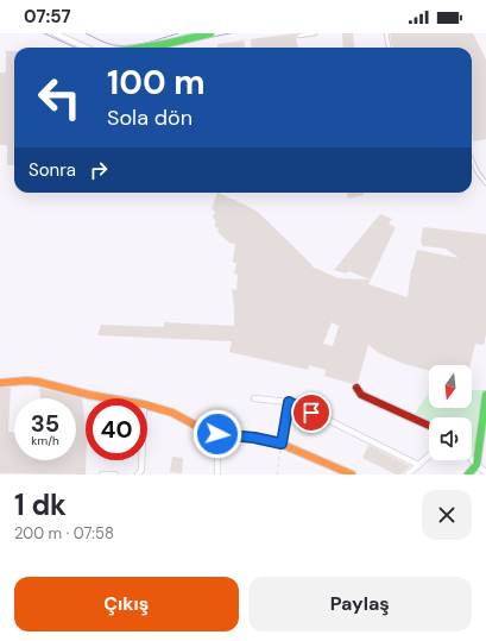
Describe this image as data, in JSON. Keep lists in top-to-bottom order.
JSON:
{
  "north": "bottom",
  "page": {
    "status": "07:57",
    "turn": ["100 m", "Sola dön"],
    "then": "Sonra",
    "speed": "35 km/h",
    "limit": "40",
    "heading": ["1 dk", "200 m · 07:58"],
    "buttons": ["Çıkış", "Paylaş"]
  }
}
